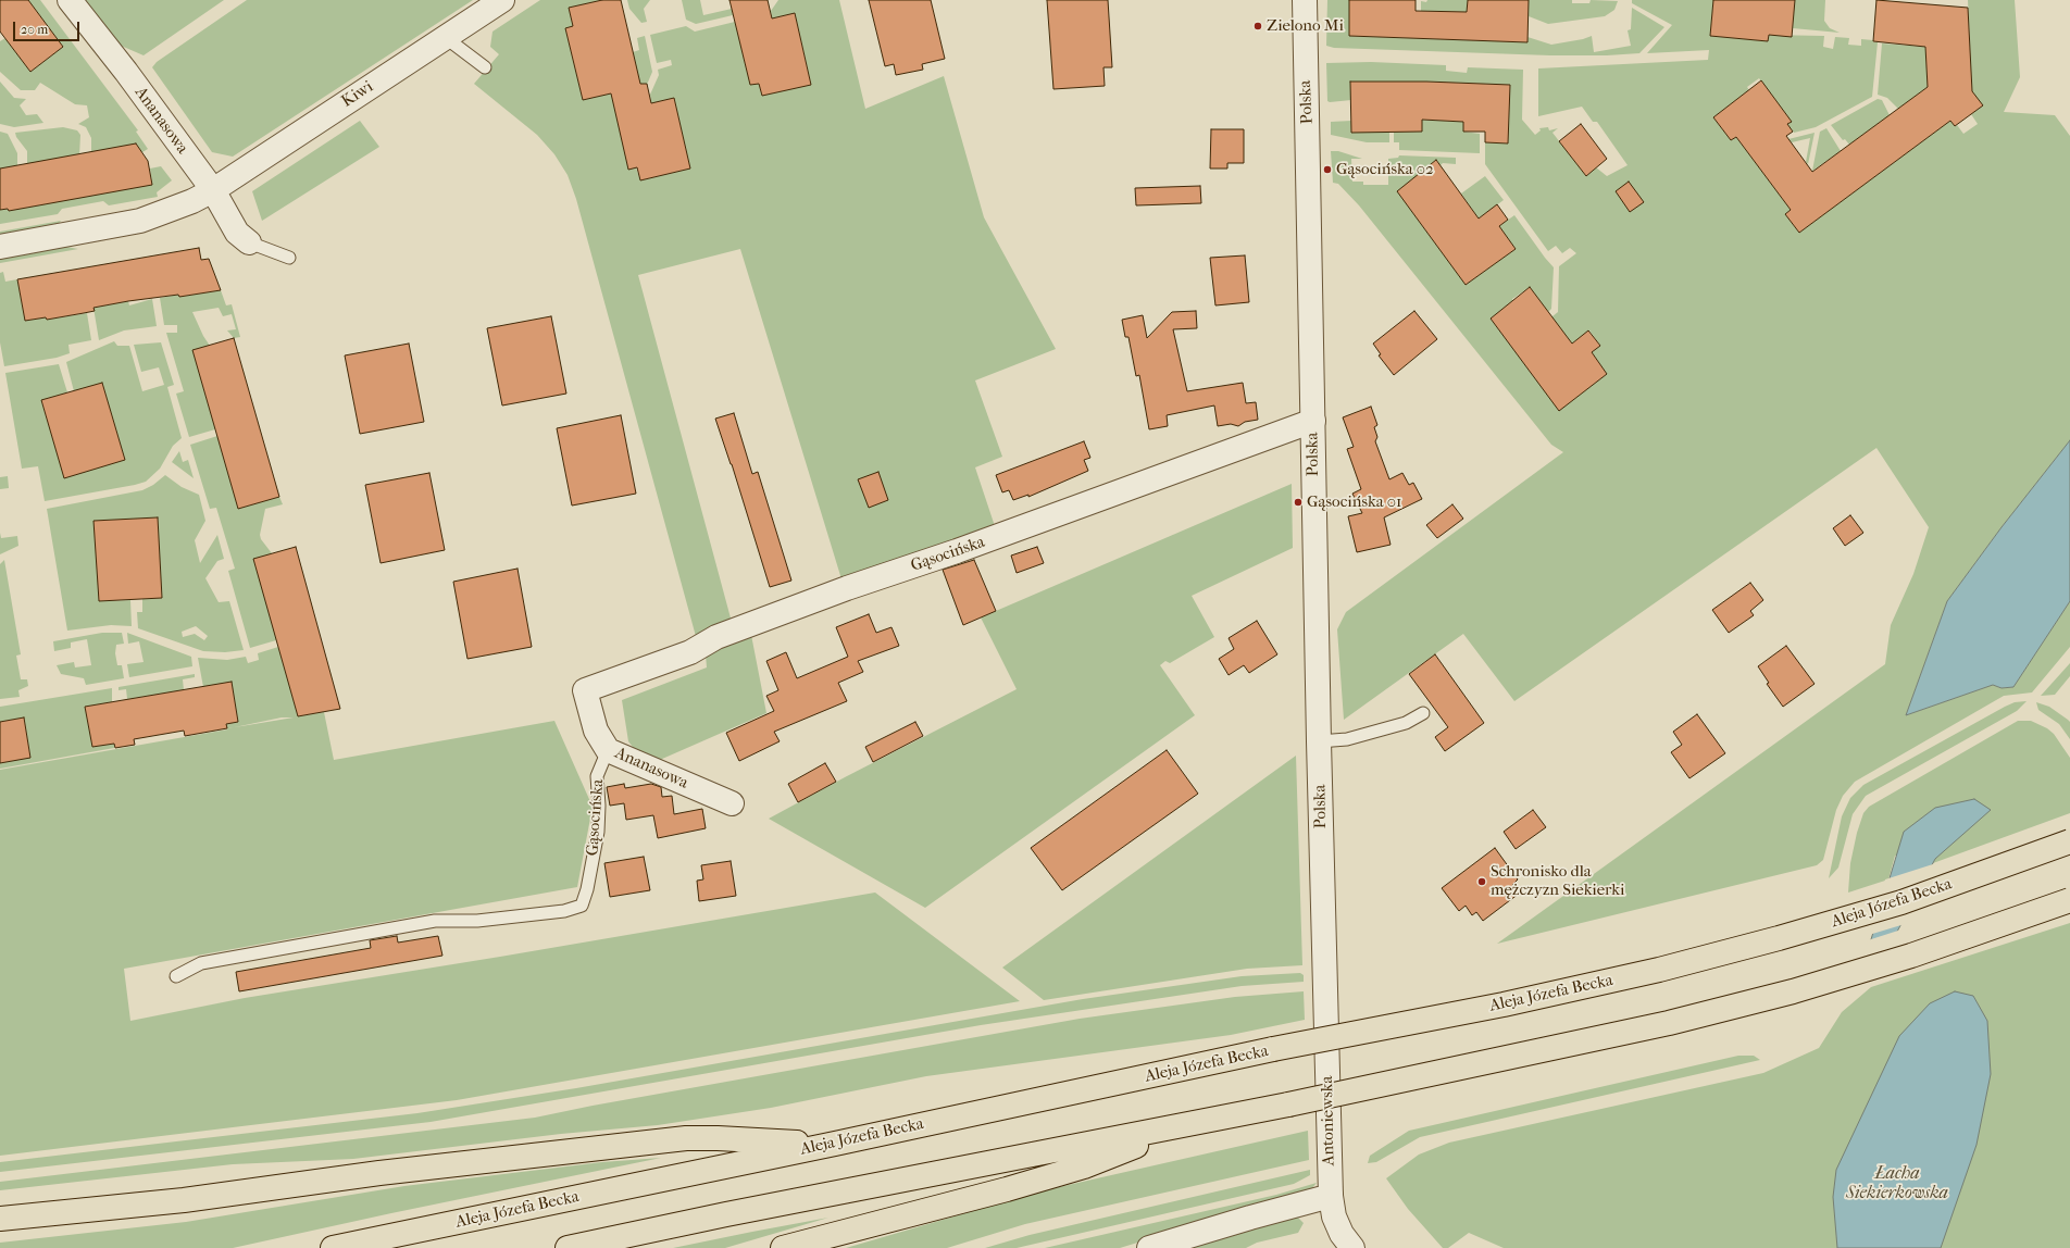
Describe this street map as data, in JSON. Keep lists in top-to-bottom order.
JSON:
{
  "streets": {
    "main road": ["Aleja Józefa Becka"],
    "street": [
      "Kiwi",
      "Polska",
      "Ananasowa",
      "Gąsocińska",
      "Antoniewska"
    ]
  },
  "crossings": [
    ["Kiwi", "Ananasowa"],
    ["Polska", "Gąsocińska"],
    ["Polska", "Antoniewska"],
    ["Ananasowa", "Gąsocińska"]
  ],
  "water": ["Łacha Siekierkowska"],
  "places": [
    "Zielono Mi",
    "Gąsocińska 02",
    "Gąsocińska 01",
    "Schronisko dla mężczyzn Siekierki"
  ],
  "scale_bar": "20 m"
}
